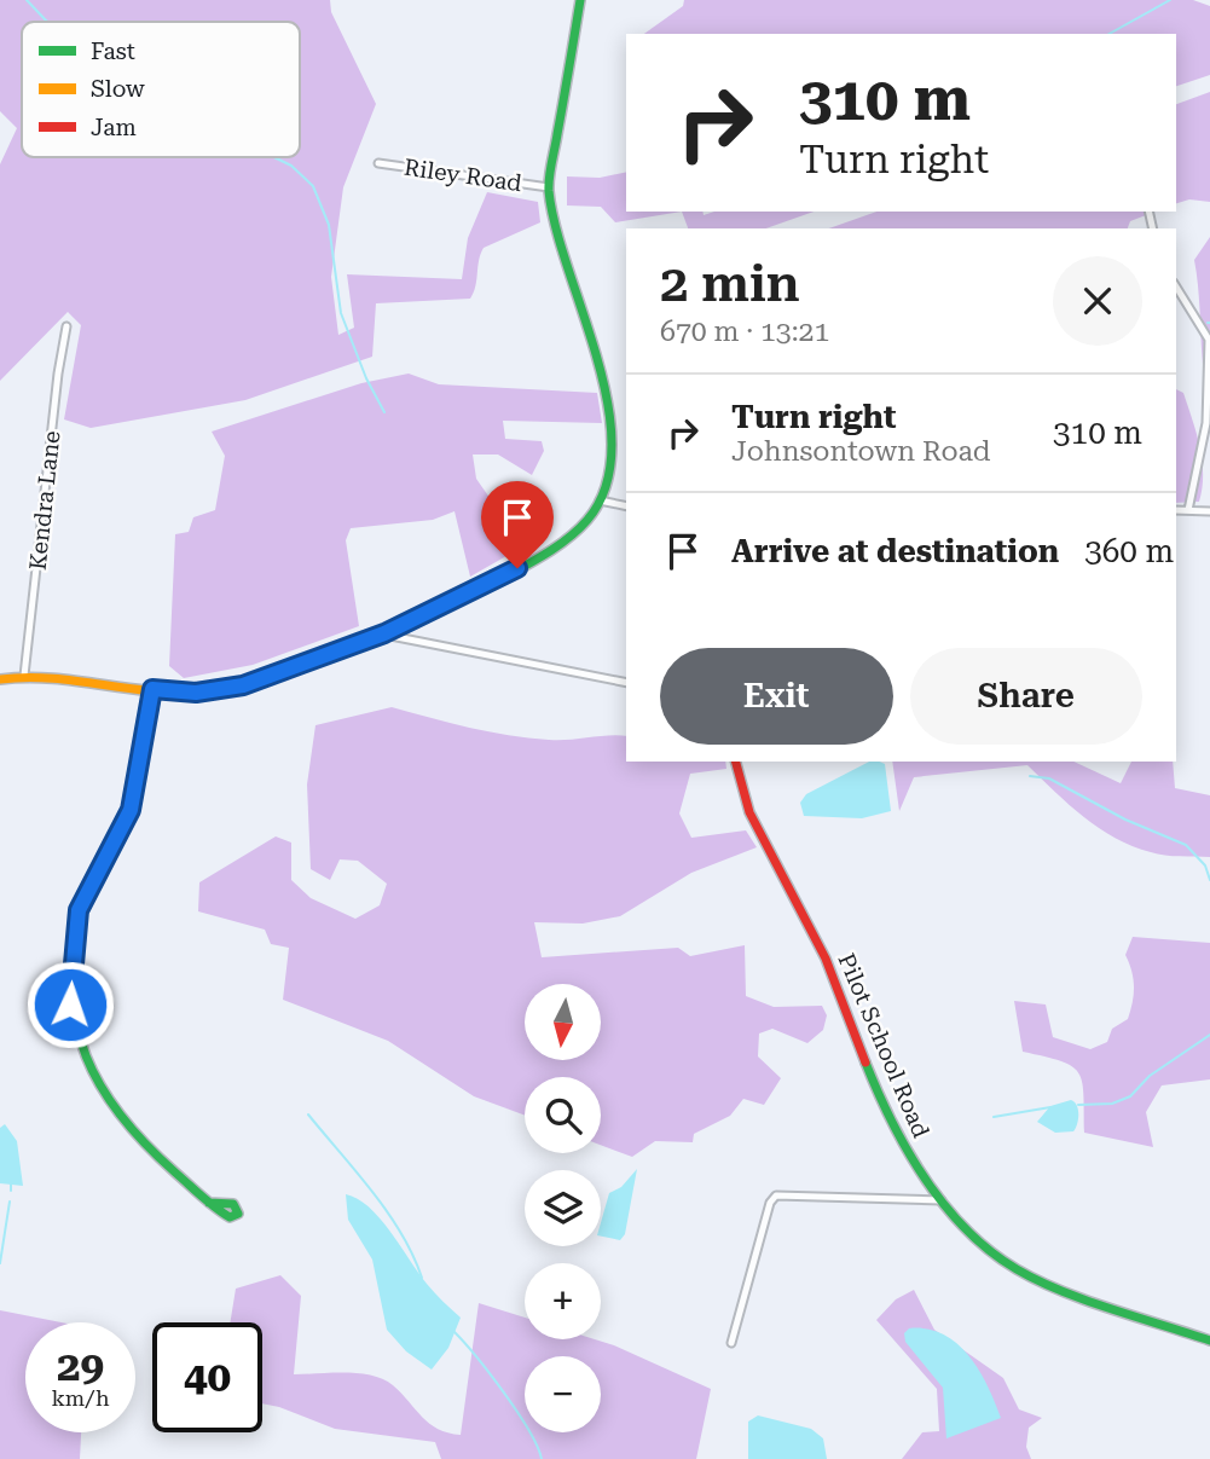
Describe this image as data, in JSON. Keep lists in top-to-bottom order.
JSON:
{
  "streets": {
    "street": ["Riley Road", "Kendra Lane", "Pilot School Road"]
  },
  "legend": ["Fast", "Slow", "Jam"],
  "north": "bottom",
  "page": {
    "turn": ["310 m", "Turn right"],
    "heading": ["2 min", "670 m · 13:21"],
    "list": [
      {
        "name": "Turn right",
        "note": "Johnsontown Road",
        "value": "310 m"
      },
      {
        "name": "Arrive at destination",
        "value": "360 m"
      }
    ],
    "buttons": ["Exit", "Share"],
    "map_buttons": ["+", "−"],
    "speed": "29 km/h",
    "limit": "40"
  }
}
